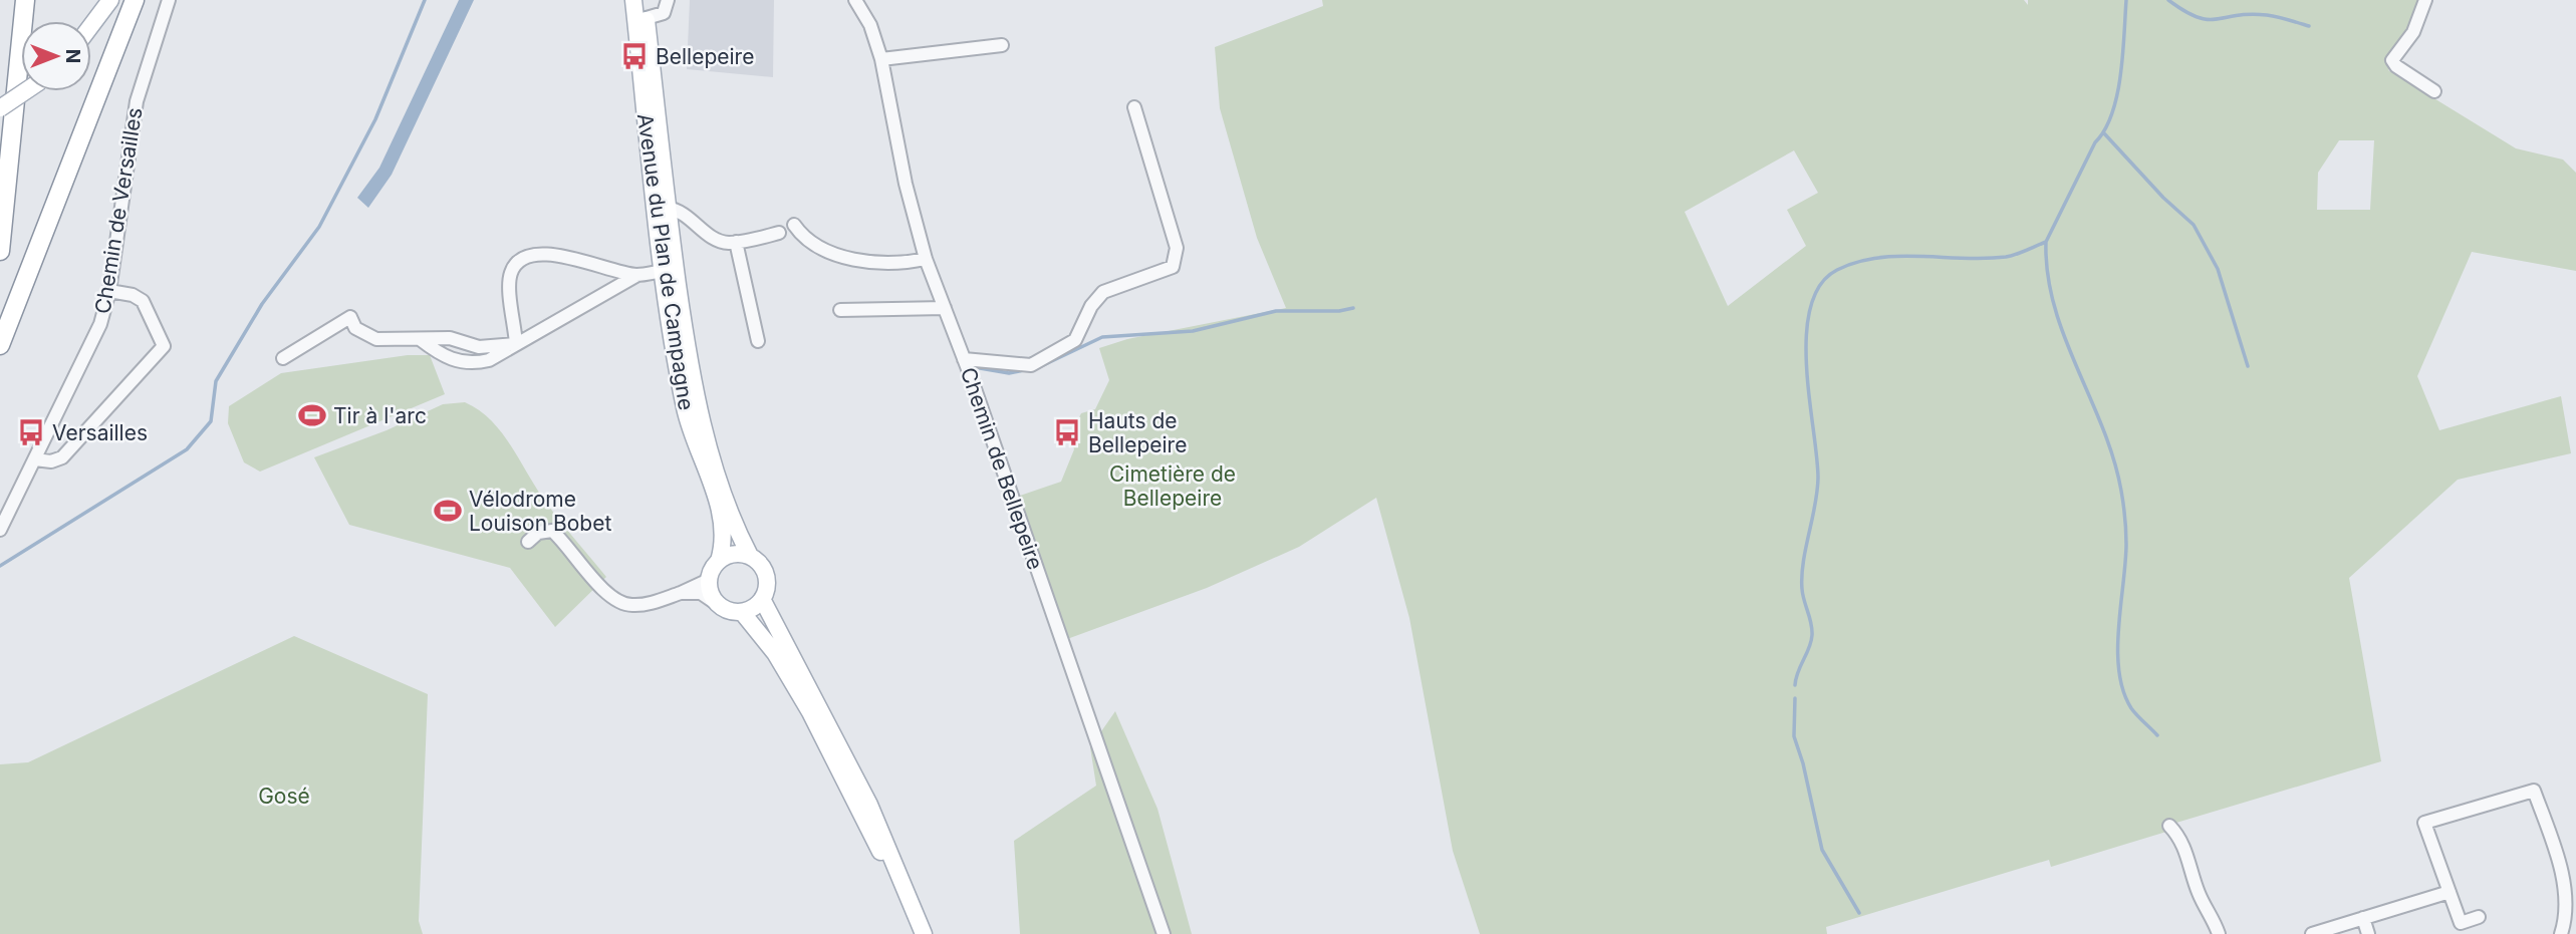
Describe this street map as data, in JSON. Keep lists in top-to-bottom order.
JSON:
{
  "streets": {
    "main road": ["Avenue du Plan de Campagne"],
    "street": ["Chemin de Versailles", "Chemin de Bellepeire"]
  },
  "parks": ["Cimetière de Bellepeire", "Gosé"],
  "places": {
    "bus stop": ["Bellepeire", "Versailles", "Hauts de Bellepeire"],
    "sports": ["Tir à l'arc", "Vélodrome Louison Bobet"]
  },
  "north": "right"
}
